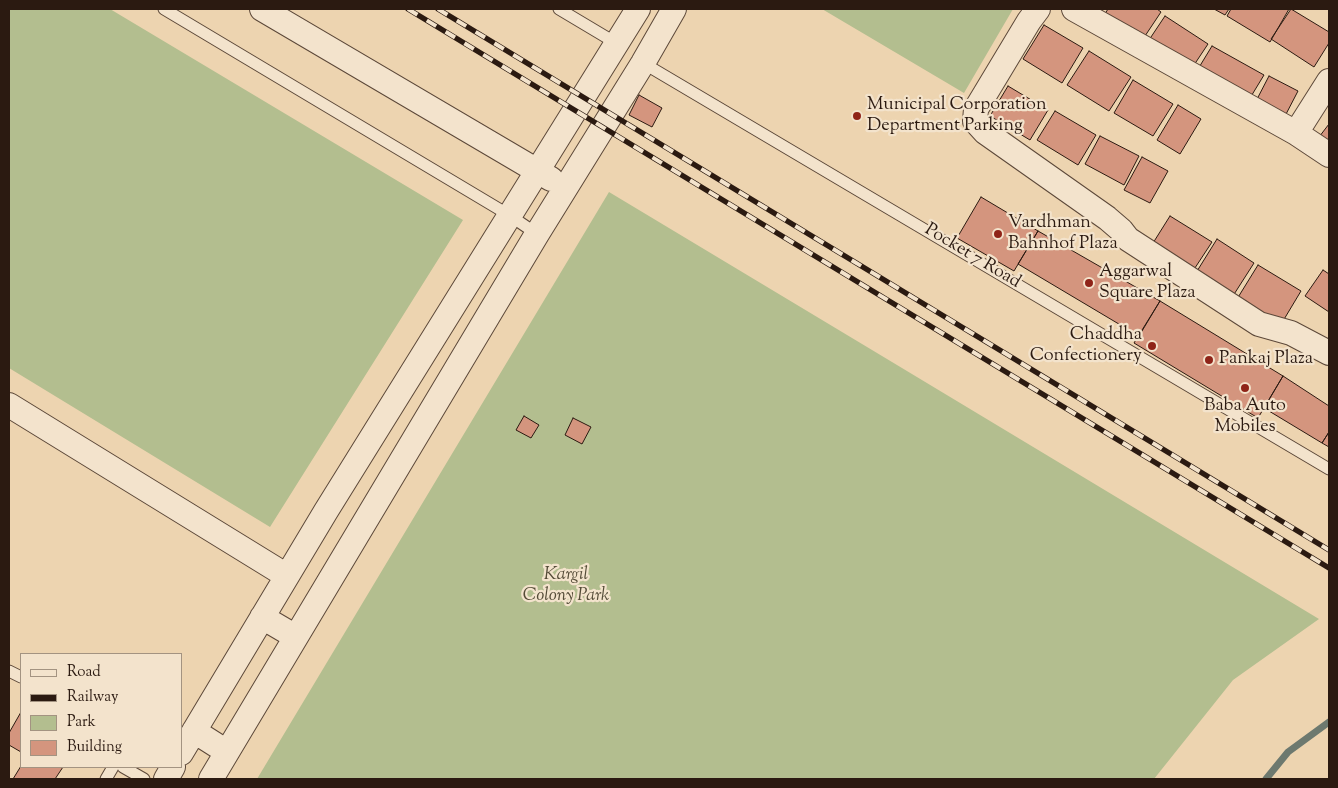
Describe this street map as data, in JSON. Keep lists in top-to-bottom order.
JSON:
{
  "streets": {
    "street": ["Pocket 7 Road"]
  },
  "parks": ["Kargil Colony Park"],
  "places": [
    "Municipal Corporation Department Parking",
    "Vardhman Bahnhof Plaza",
    "Aggarwal Square Plaza",
    "Chaddha Confectionery",
    "Pankaj Plaza",
    "Baba Auto Mobiles"
  ],
  "legend": [
    "Road",
    "Railway",
    "Park",
    "Building"
  ]
}
